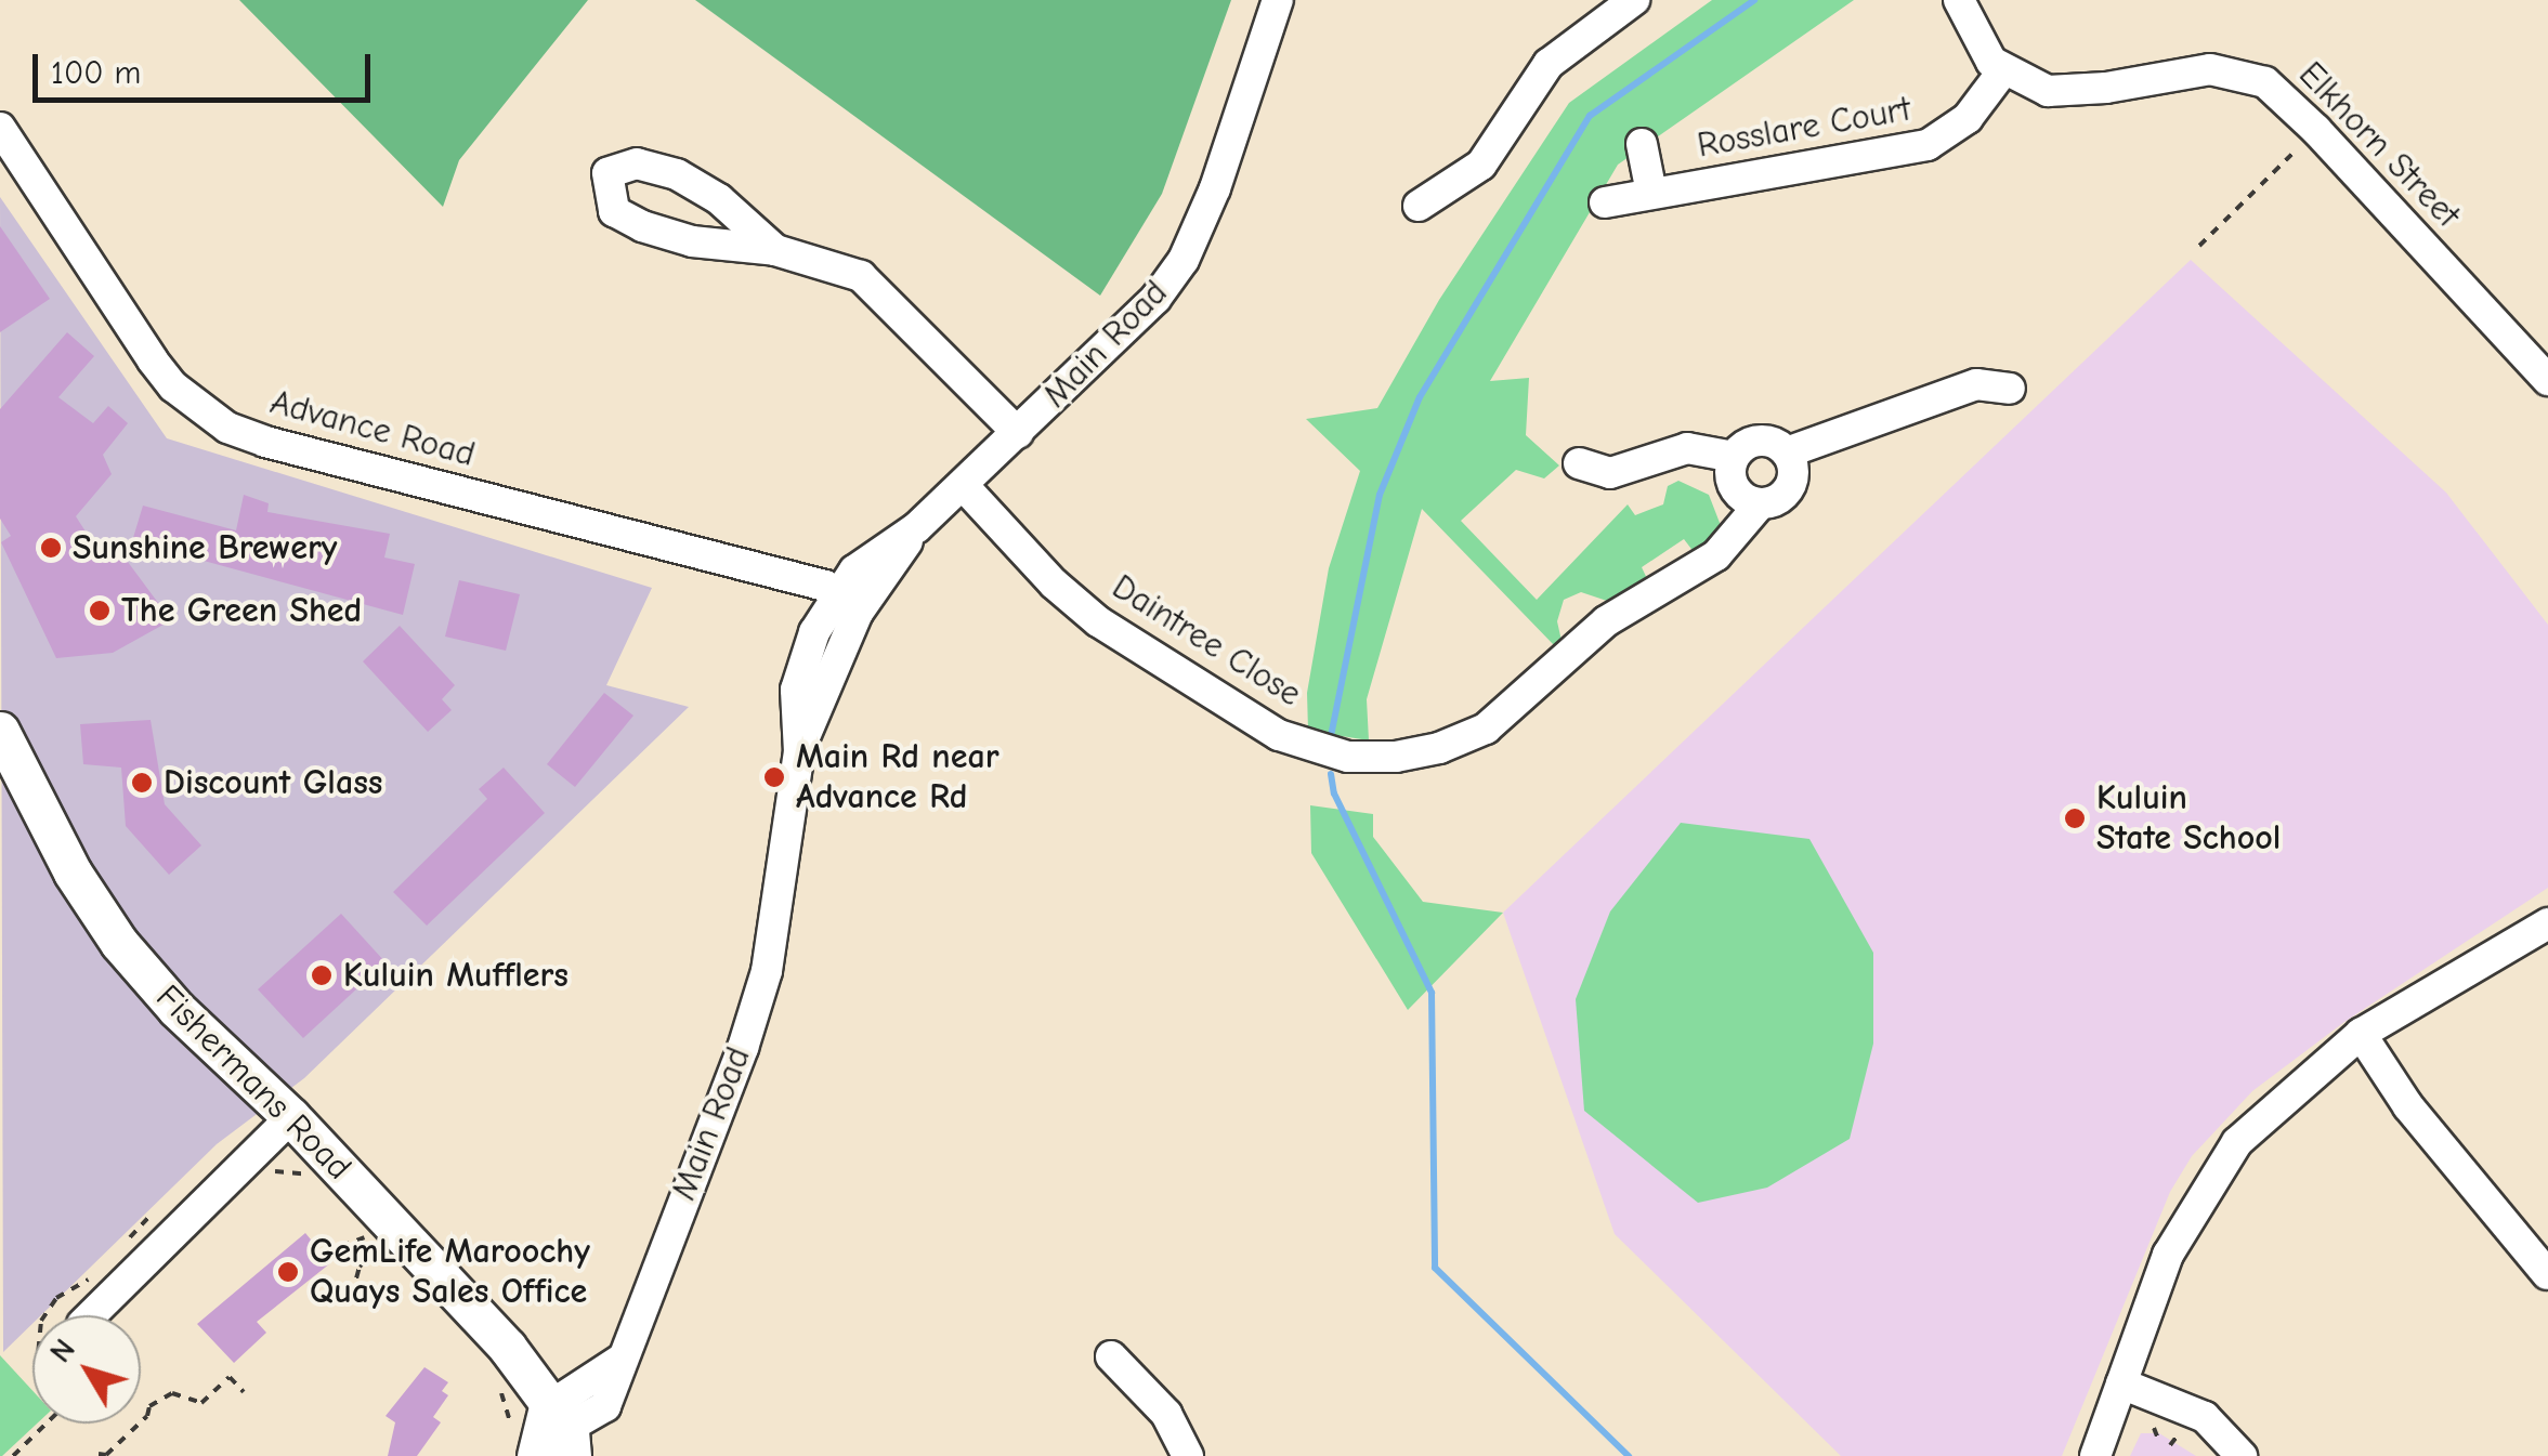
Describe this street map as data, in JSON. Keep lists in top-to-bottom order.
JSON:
{
  "streets": {
    "main road": ["Fishermans Road"],
    "street": [
      "Rosslare Court",
      "Elkhorn Street",
      "Main Road",
      "Advance Road",
      "Daintree Close"
    ]
  },
  "crossings": [
    ["Rosslare Court", "Elkhorn Street"],
    ["Main Road", "Advance Road"],
    ["Main Road", "Daintree Close"],
    ["Main Road", "Fishermans Road"]
  ],
  "places": [
    "Sunshine Brewery",
    "The Green Shed",
    "Main Rd near Advance Rd",
    "Discount Glass",
    "Kuluin State School",
    "Kuluin Mufflers",
    "GemLife Maroochy Quays Sales Office"
  ],
  "scale_bar": "100 m",
  "north": "top left"
}
